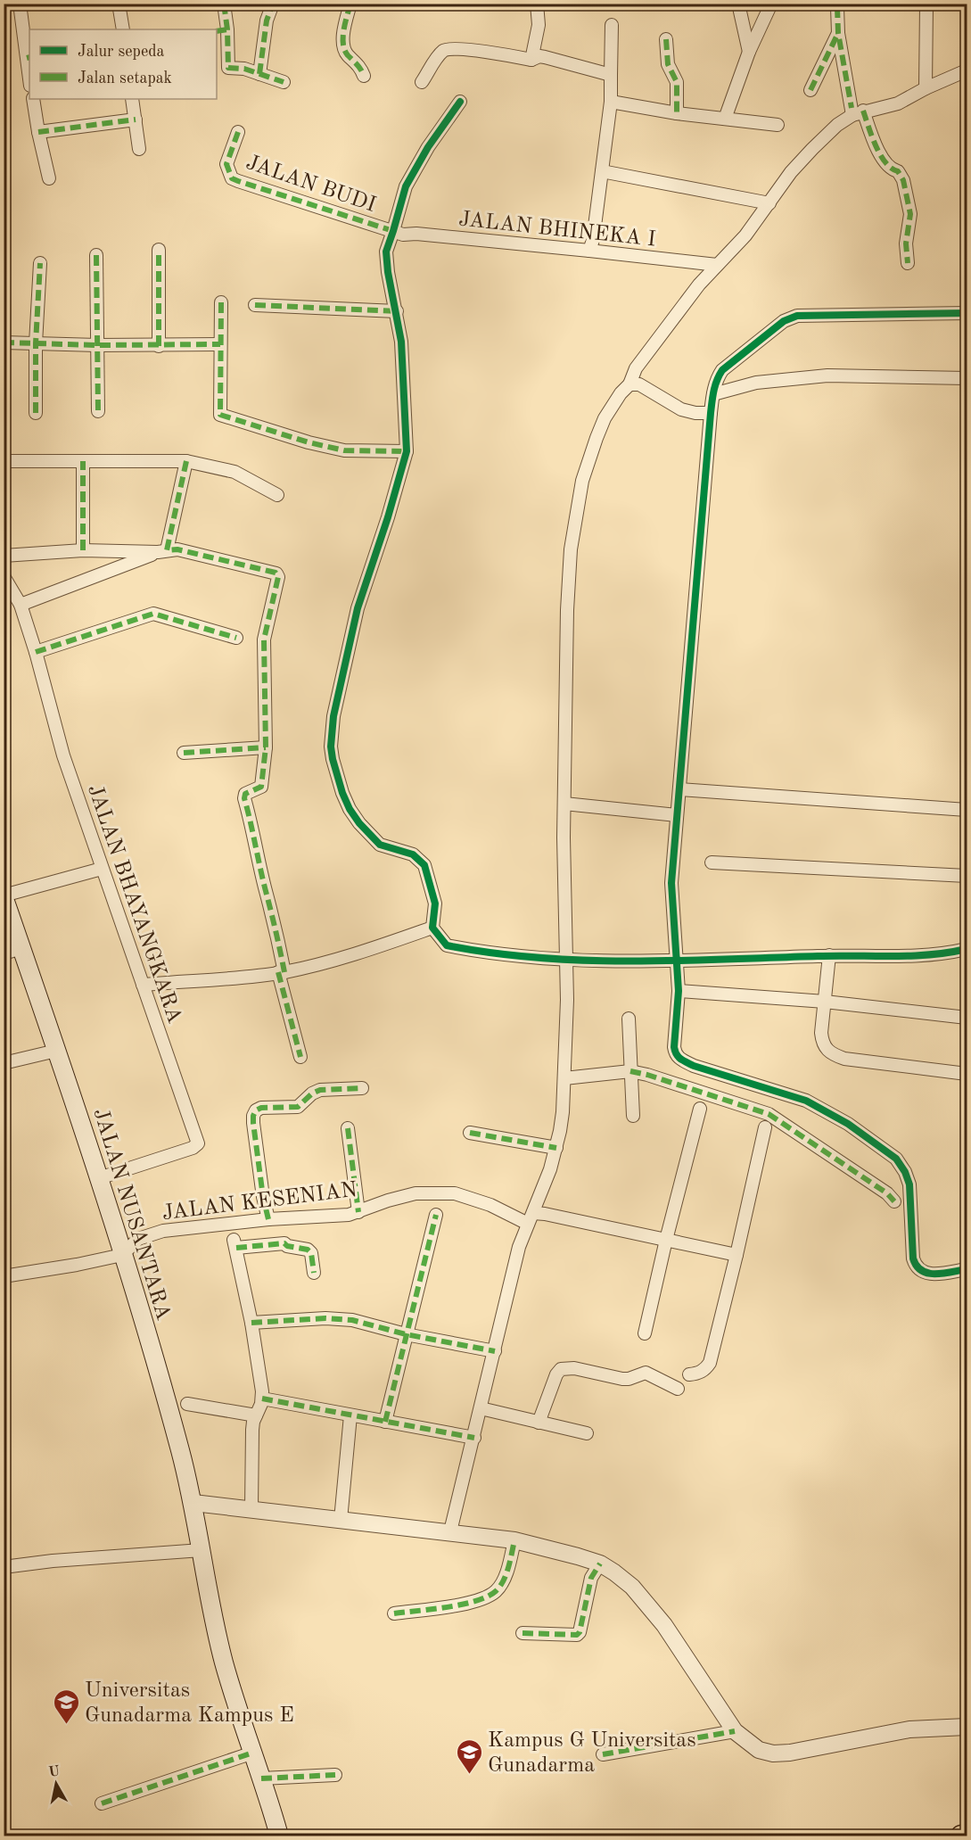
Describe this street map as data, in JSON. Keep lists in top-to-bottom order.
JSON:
{
  "streets": {
    "main road": ["JALAN NUSANTARA"],
    "street": [
      "JALAN BUDI",
      "JALAN BHINEKA I",
      "JALAN BHAYANGKARA",
      "JALAN KESENIAN"
    ]
  },
  "crossings": [
    ["JALAN BUDI", "JALAN BHINEKA I"],
    ["JALAN BHAYANGKARA", "JALAN NUSANTARA"],
    ["JALAN KESENIAN", "JALAN NUSANTARA"]
  ],
  "places": {
    "school or university": ["Universitas Gunadarma Kampus E", "Kampus G Universitas Gunadarma"]
  },
  "legend": ["Jalur sepeda", "Jalan setapak"],
  "north": "top"
}
